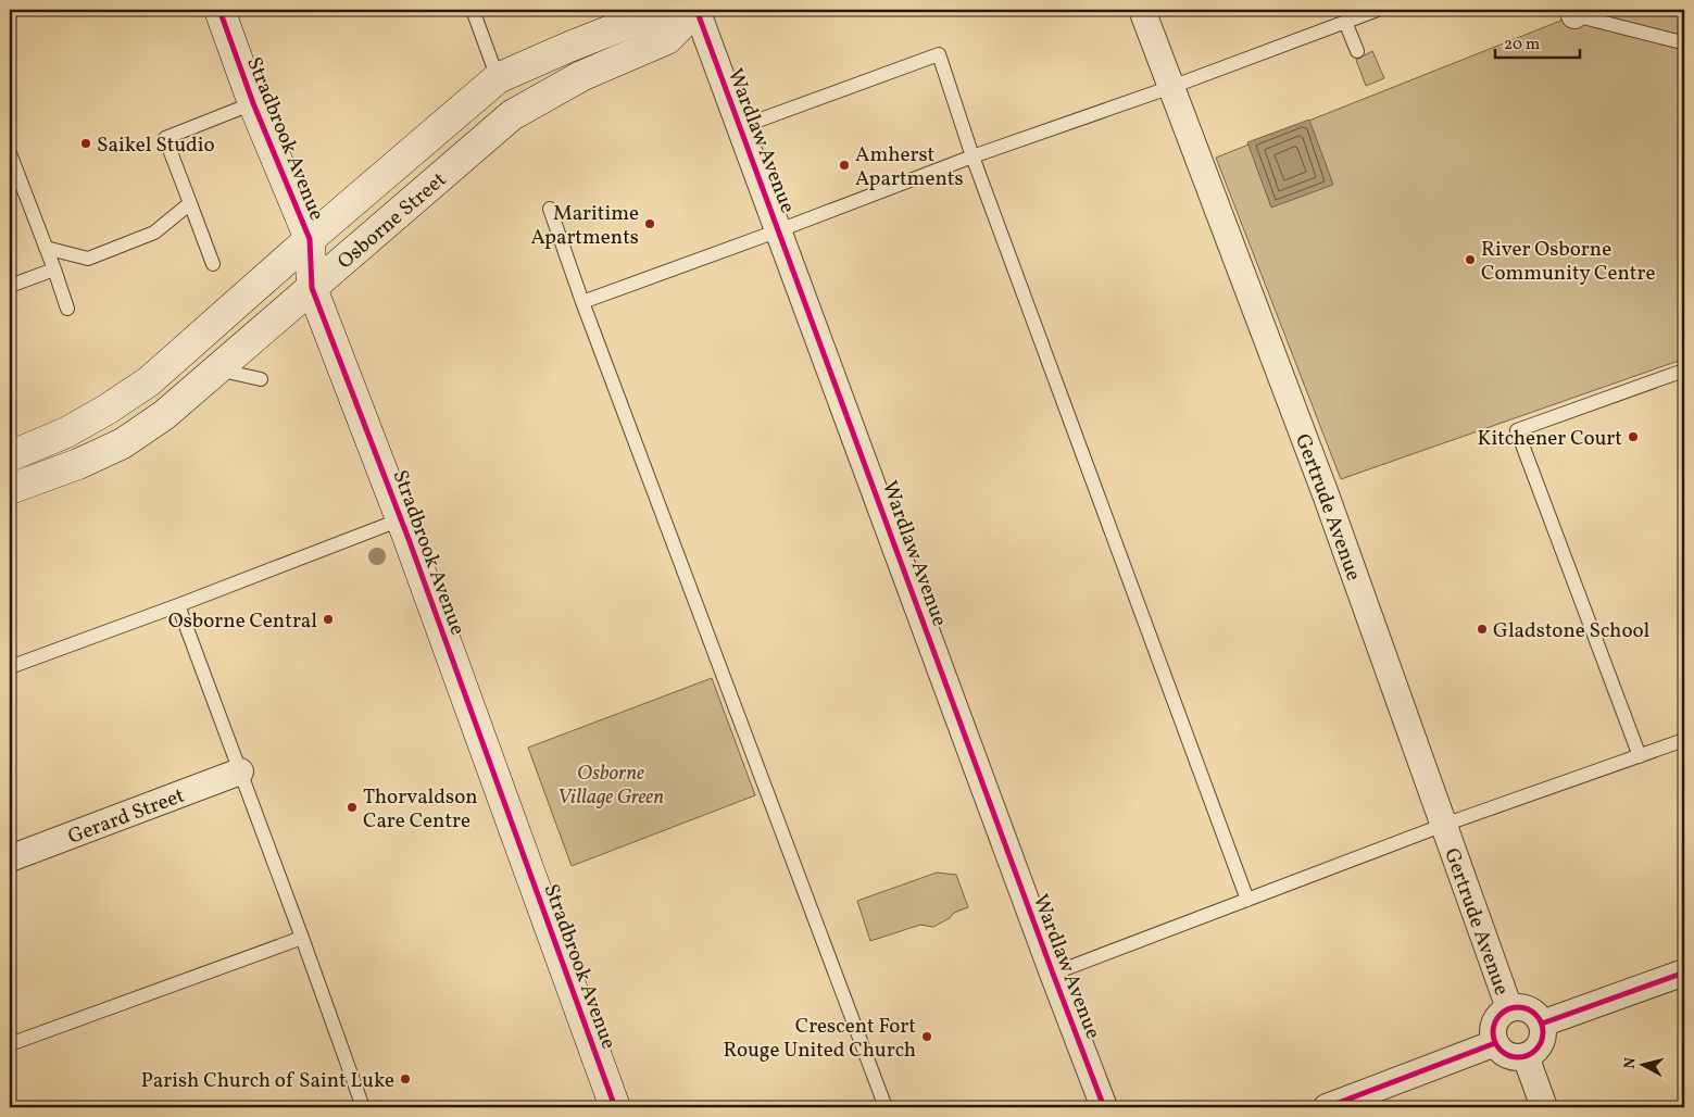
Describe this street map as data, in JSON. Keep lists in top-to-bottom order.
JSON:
{
  "streets": {
    "main road": ["Stradbrook Avenue", "Osborne Street"],
    "street": ["Wardlaw Avenue", "Gertrude Avenue", "Gerard Street"]
  },
  "crossings": [
    ["Stradbrook Avenue", "Osborne Street"],
    ["Wardlaw Avenue", "Osborne Street"]
  ],
  "parks": ["Osborne Village Green"],
  "places": [
    "Saikel Studio",
    "Amherst Apartments",
    "Maritime Apartments",
    "River Osborne Community Centre",
    "Kitchener Court",
    "Osborne Central",
    "Gladstone School",
    "Thorvaldson Care Centre",
    "Crescent Fort Rouge United Church",
    "Parish Church of Saint Luke"
  ],
  "scale_bar": "20 m",
  "north": "left"
}
